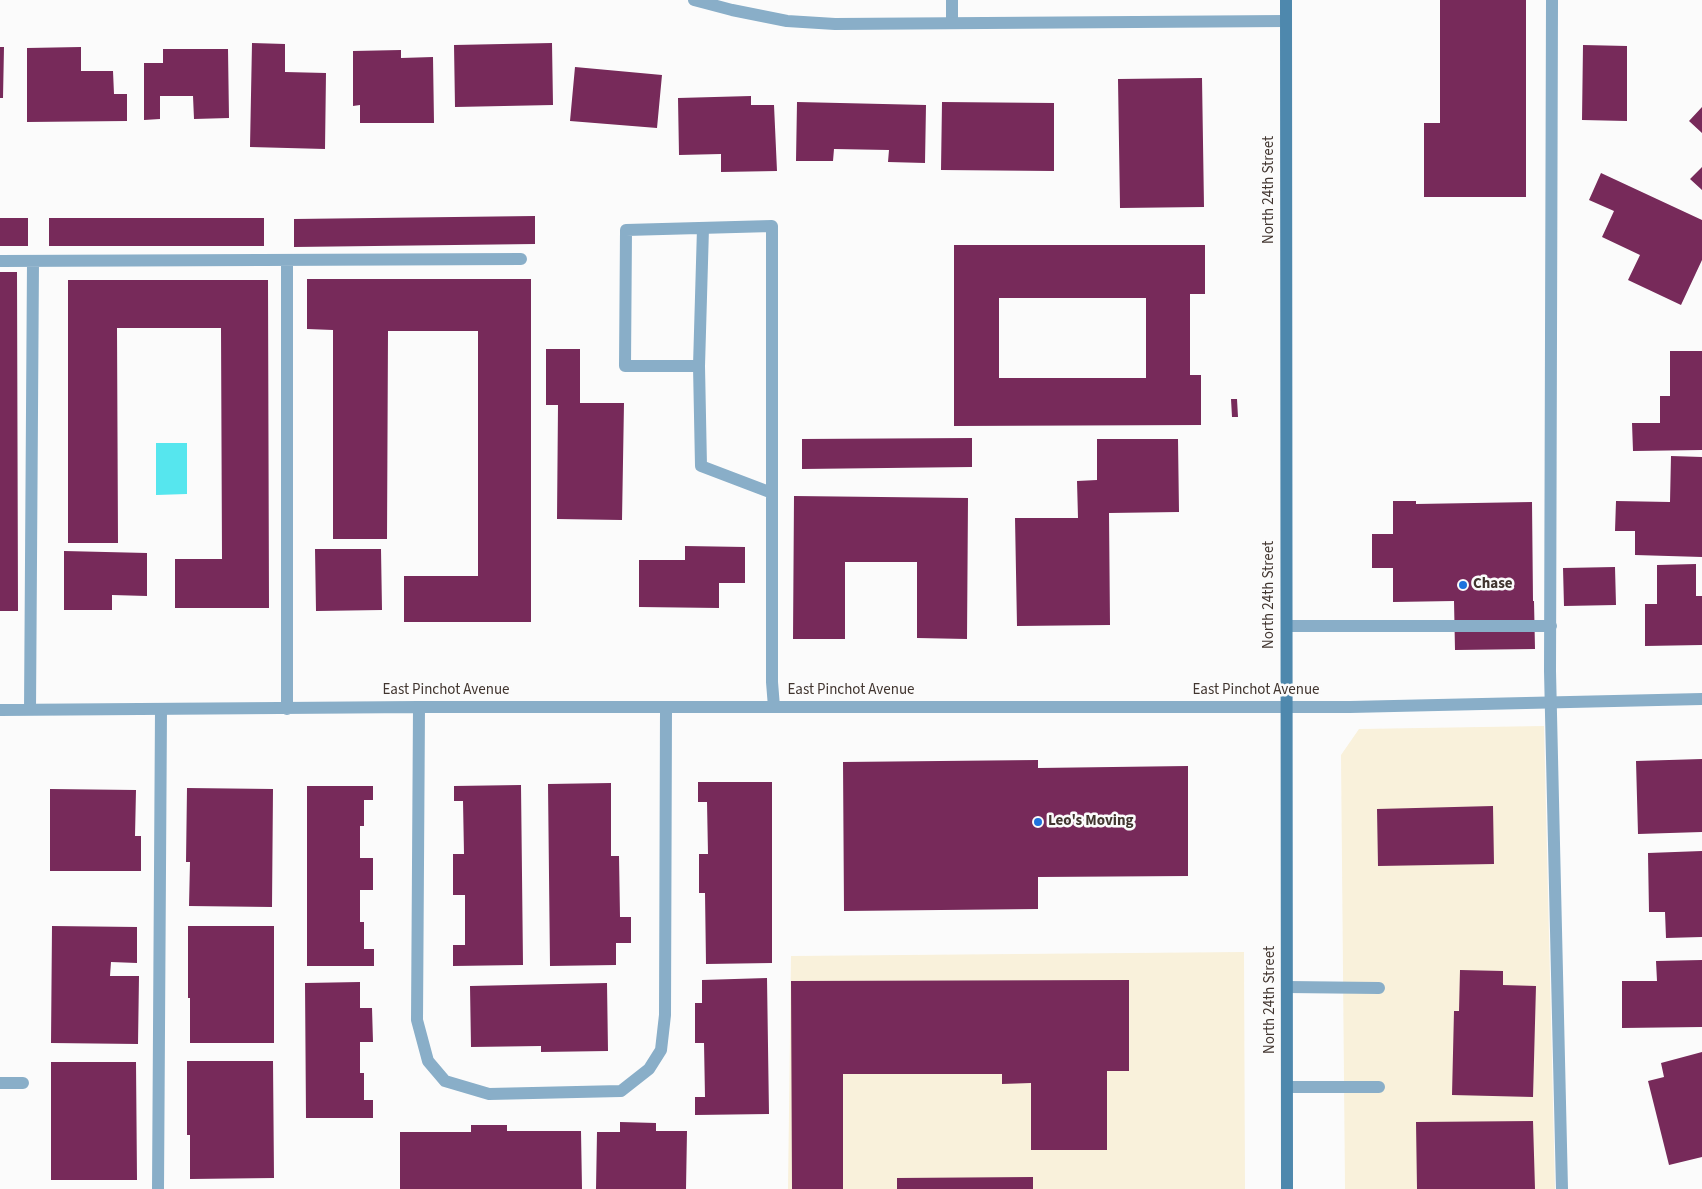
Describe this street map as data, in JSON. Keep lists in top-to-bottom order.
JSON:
{
  "streets": {
    "main road": ["North 24th Street"],
    "street": ["East Pinchot Avenue"]
  },
  "crossings": [
    ["North 24th Street", "East Pinchot Avenue"]
  ],
  "places": ["Chase", "Leo's Moving"]
}
